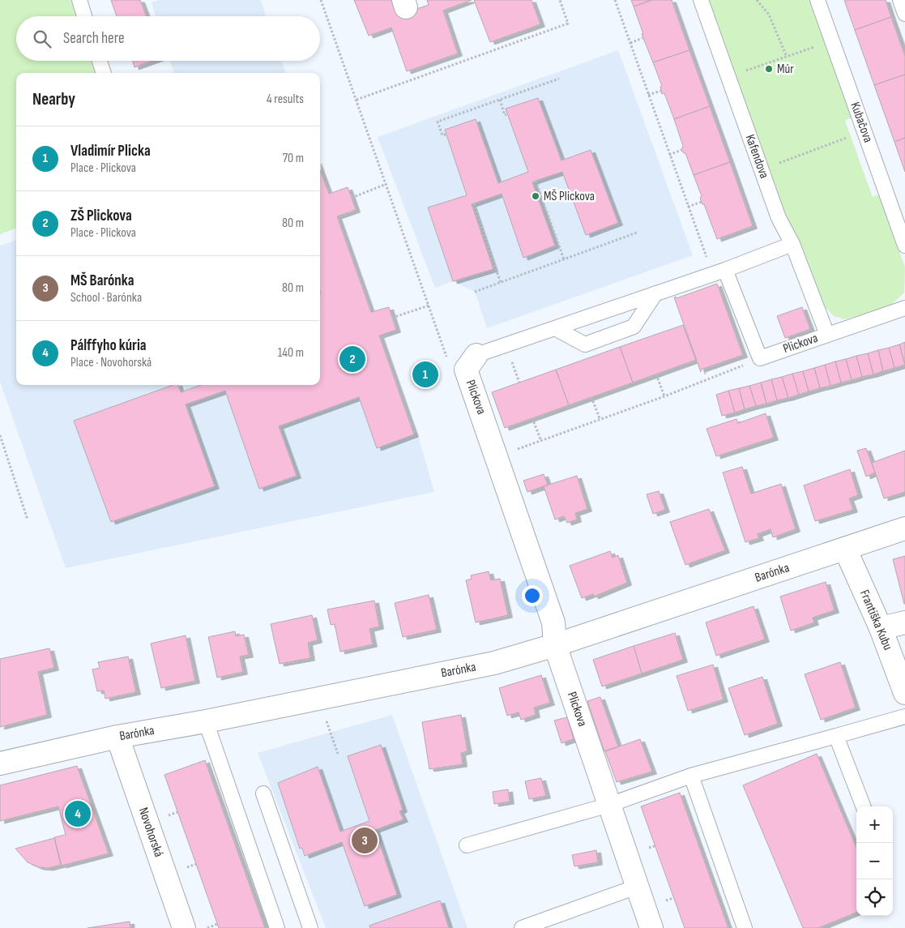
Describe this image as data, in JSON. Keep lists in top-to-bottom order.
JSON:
{
  "streets": {
    "street": [
      "Plickova",
      "Barónka",
      "Františka Kubu",
      "Novohorská"
    ],
    "lane": ["Kubačova", "Kafendova"]
  },
  "crossings": [
    ["Kafendova", "Plickova"],
    ["Plickova", "Barónka"],
    ["Barónka", "Františka Kubu"],
    ["Barónka", "Novohorská"]
  ],
  "places": ["Múr", "MŠ Plickova"],
  "page": {
    "search": "Search here",
    "heading": ["Nearby", "4 results"],
    "list": [
      {
        "mark": "1",
        "name": "Vladimír Plicka",
        "note": "Place · Plickova",
        "value": "70 m"
      },
      {
        "mark": "2",
        "name": "ZŠ Plickova",
        "note": "Place · Plickova",
        "value": "80 m"
      },
      {
        "mark": "3",
        "name": "MŠ Barónka",
        "note": "School · Barónka",
        "value": "80 m"
      },
      {
        "mark": "4",
        "name": "Pálffyho kúria",
        "note": "Place · Novohorská",
        "value": "140 m"
      }
    ],
    "pins": [
      "2",
      "1",
      "4",
      "3"
    ],
    "map_buttons": ["+", "−"]
  }
}
